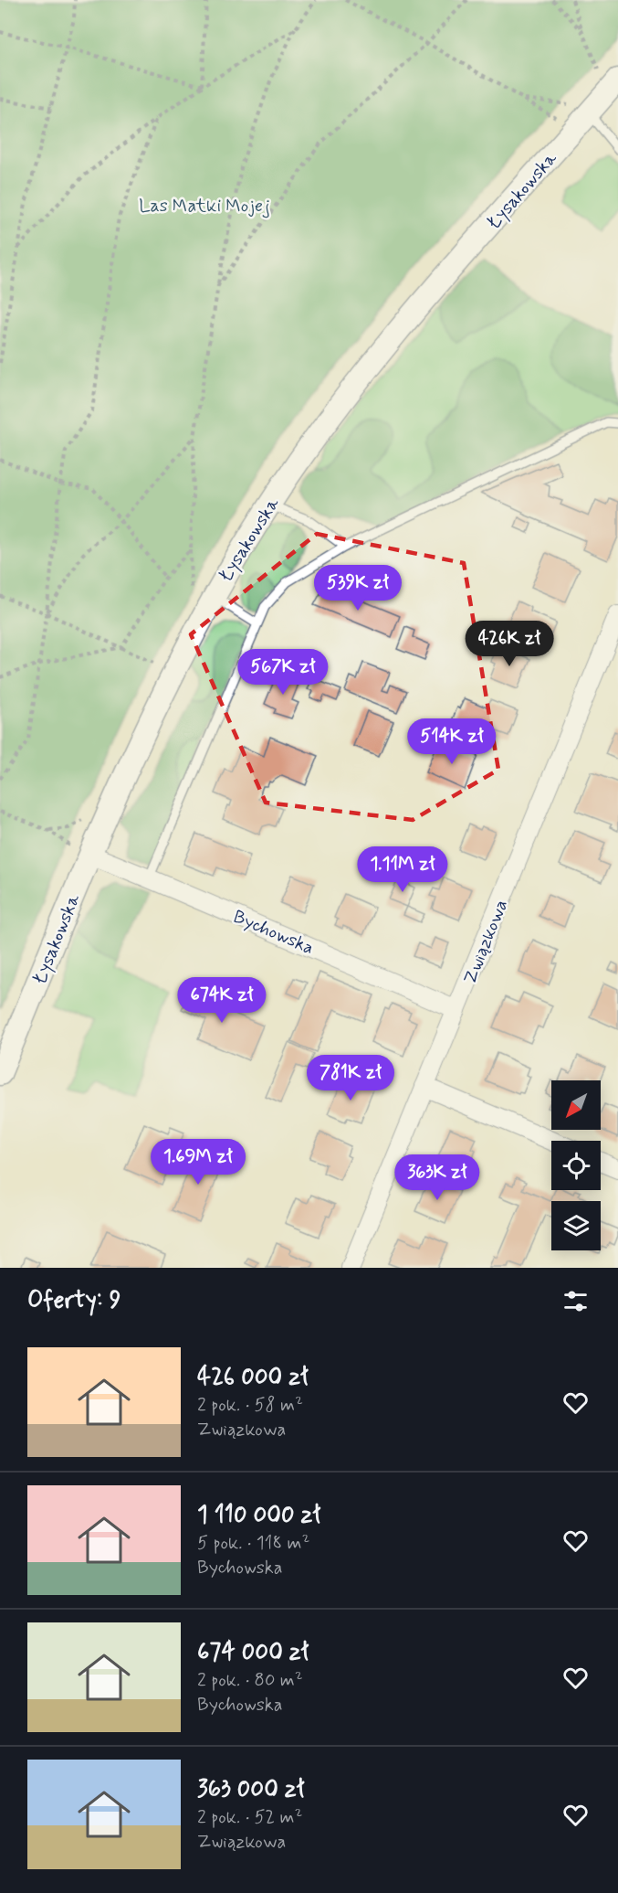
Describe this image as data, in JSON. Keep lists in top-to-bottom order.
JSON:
{
  "streets": {
    "street": ["Łysakowska", "Bychowska", "Związkowa"]
  },
  "crossings": [
    ["Łysakowska", "Bychowska"],
    ["Bychowska", "Związkowa"]
  ],
  "parks": ["Las Matki Mojej"],
  "north": "bottom left",
  "page": {
    "price": [
      "539K zł",
      "426K zł",
      "567K zł",
      "514K zł",
      "1.11M zł",
      "674K zł",
      "781K zł",
      "1.69M zł",
      "363K zł"
    ],
    "heading": "Oferty: 9",
    "list": [
      {
        "name": "426 000 zł",
        "note": "2 pok. · 58 m² · Związkowa"
      },
      {
        "name": "1 110 000 zł",
        "note": "5 pok. · 118 m² · Bychowska"
      },
      {
        "name": "674 000 zł",
        "note": "2 pok. · 80 m² · Bychowska"
      },
      {
        "name": "363 000 zł",
        "note": "2 pok. · 52 m² · Związkowa"
      }
    ]
  }
}
